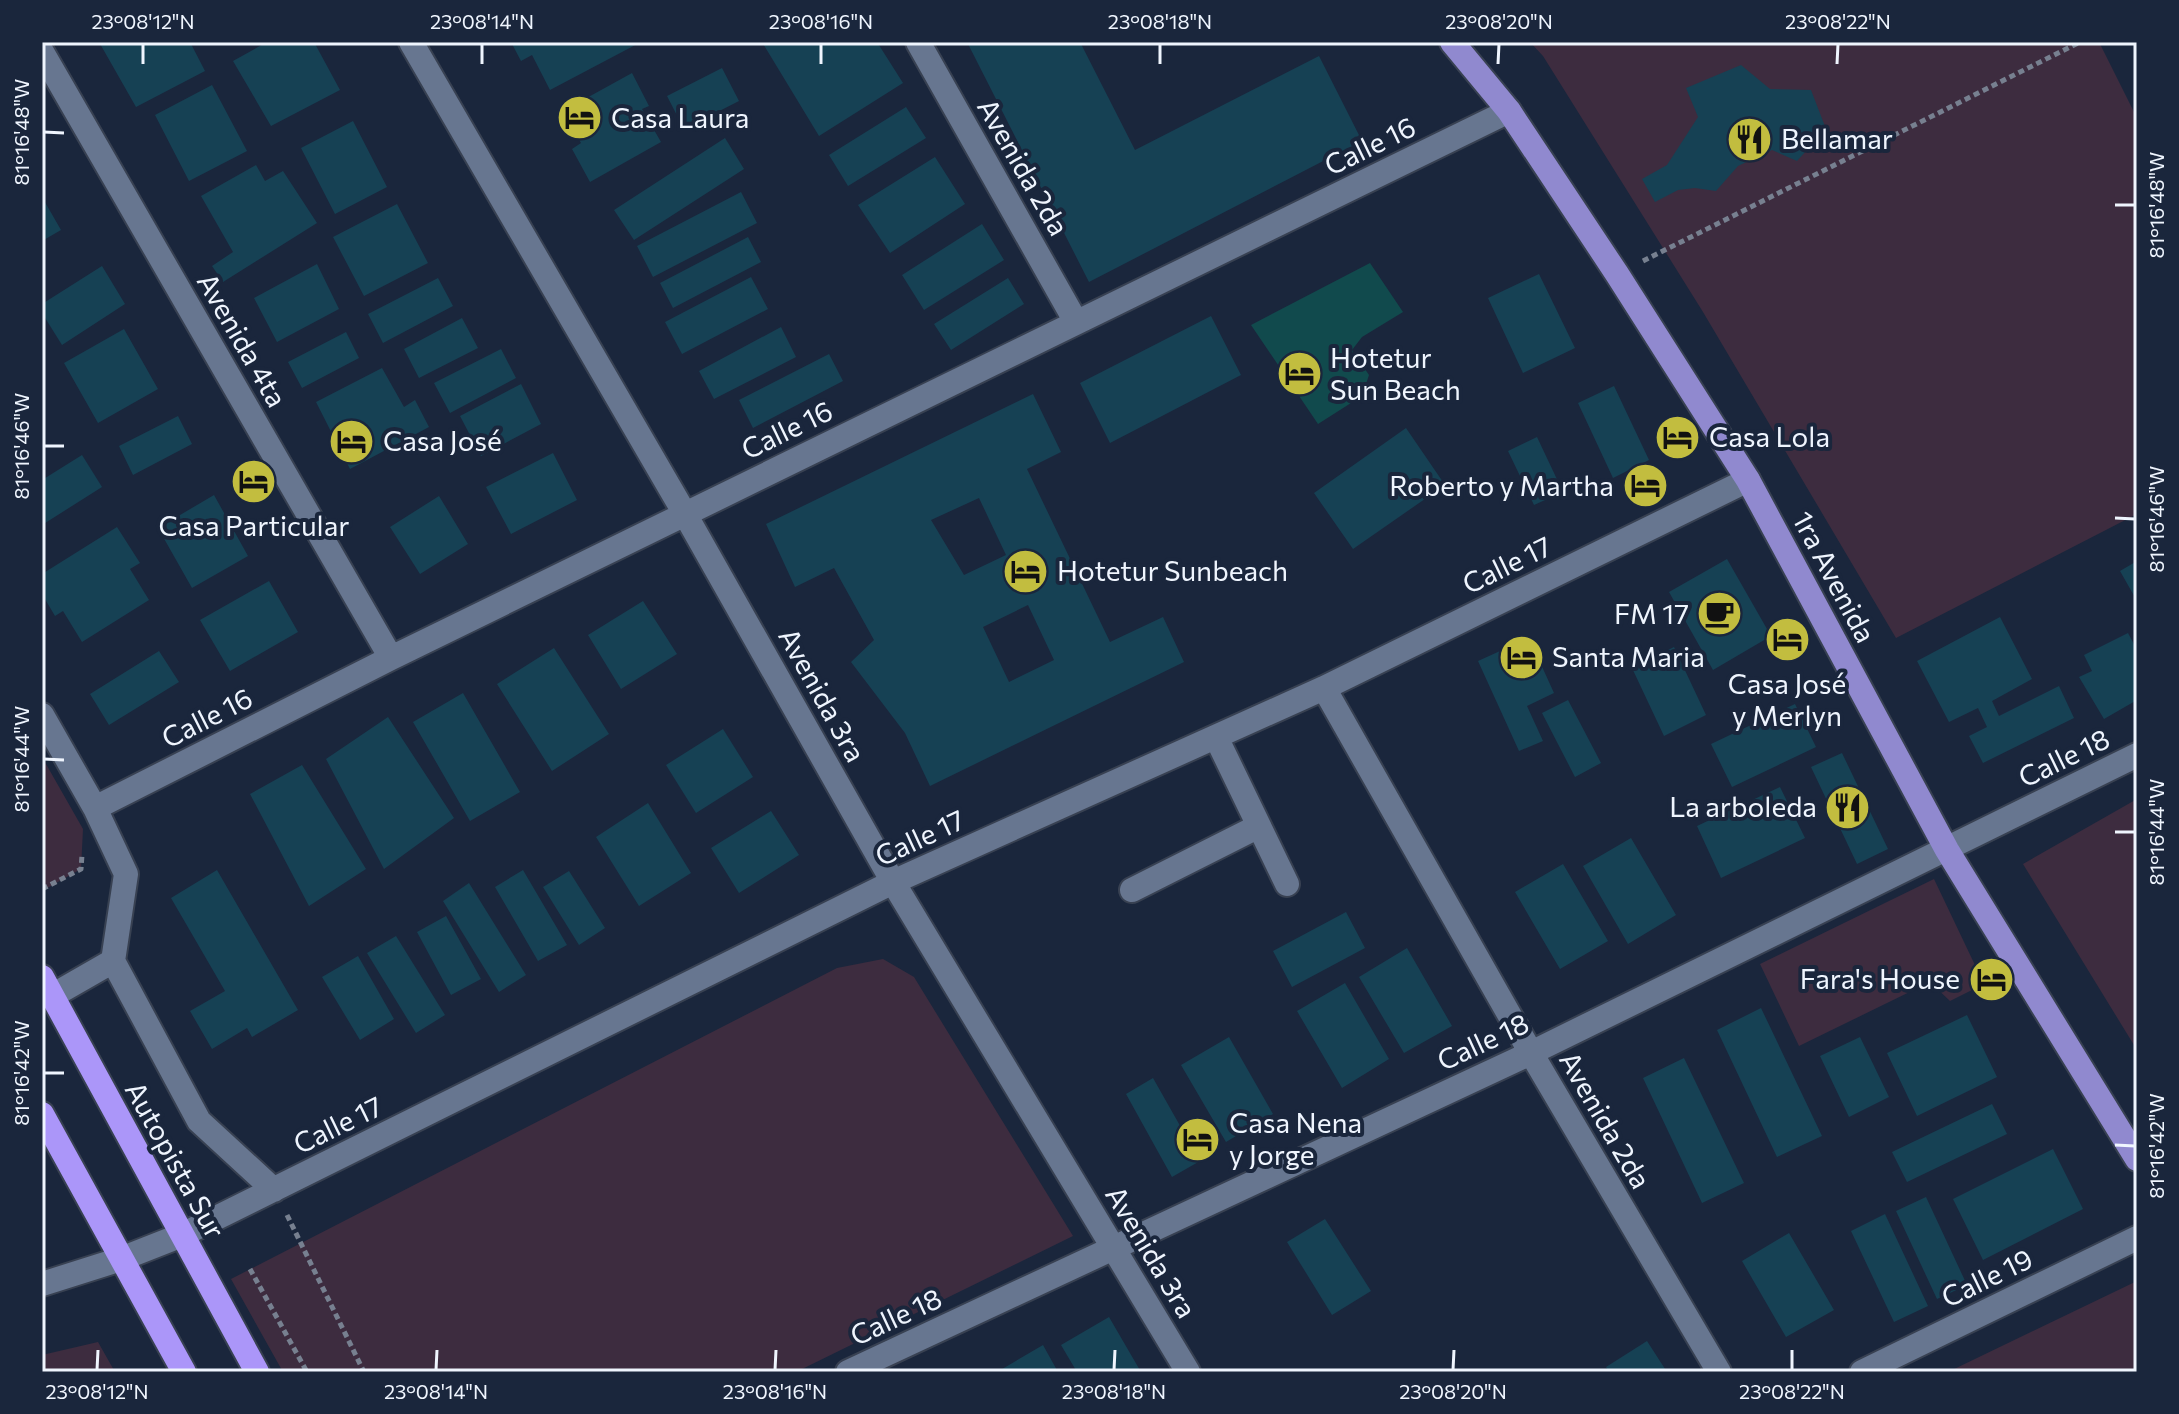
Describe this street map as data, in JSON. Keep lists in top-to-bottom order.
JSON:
{
  "streets": {
    "highway": ["Autopista Sur"],
    "main road": ["1ra Avenida"],
    "street": [
      "Calle 16",
      "Avenida 2da",
      "Avenida 4ta",
      "Calle 17",
      "Avenida 3ra",
      "Calle 18",
      "Calle 19"
    ]
  },
  "crossings": [
    ["Calle 16", "Avenida 2da"],
    ["Calle 16", "Avenida 4ta"],
    ["Calle 16", "1ra Avenida"],
    ["Calle 16", "Avenida 3ra"],
    ["Avenida 2da", "Calle 17"],
    ["Avenida 2da", "Calle 18"],
    ["Calle 17", "1ra Avenida"],
    ["Calle 17", "Avenida 3ra"],
    ["Calle 17", "Autopista Sur"],
    ["1ra Avenida", "Calle 18"],
    ["Avenida 3ra", "Calle 18"]
  ],
  "places": {
    "hotel": [
      "Casa Laura",
      "Hotetur Sun Beach",
      "Casa Lola",
      "Casa José",
      "Casa Particular",
      "Roberto y Martha",
      "Hotetur Sunbeach",
      "Casa José y Merlyn",
      "Santa Maria",
      "Fara's House",
      "Casa Nena y Jorge"
    ],
    "restaurant": ["Bellamar", "La arboleda"],
    "cafe": ["FM 17"]
  },
  "coordinates": [
    "23°08'12\"N",
    "23°08'14\"N",
    "23°08'16\"N",
    "23°08'18\"N",
    "23°08'20\"N",
    "23°08'22\"N",
    "81°16'48\"W",
    "81°16'46\"W",
    "81°16'44\"W",
    "81°16'42\"W"
  ]
}
